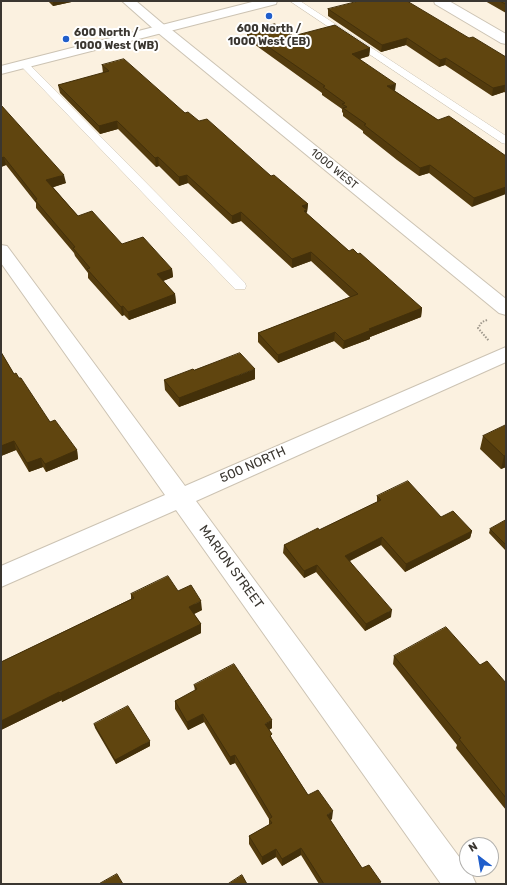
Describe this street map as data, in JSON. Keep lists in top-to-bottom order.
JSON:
{
  "streets": {
    "street": ["1000 WEST", "500 NORTH", "MARION STREET"]
  },
  "crossings": [
    ["500 NORTH", "MARION STREET"]
  ],
  "places": ["600 North / 1000 West (EB)", "600 North / 1000 West (WB)"],
  "north": "top left"
}
